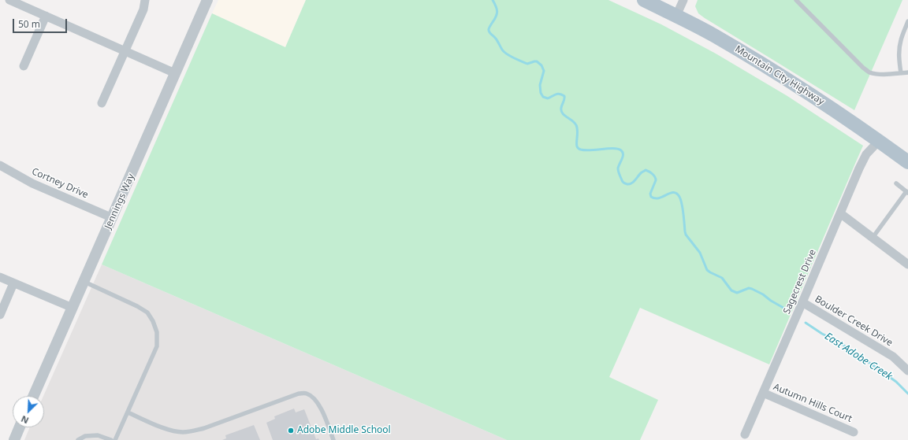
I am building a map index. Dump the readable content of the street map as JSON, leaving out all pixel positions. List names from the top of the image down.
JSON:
{
  "streets": {
    "main road": ["Mountain City Highway"],
    "street": [
      "Cortney Drive",
      "Jennings Way",
      "Sagecrest Drive",
      "Boulder Creek Drive",
      "Autumn Hills Court"
    ]
  },
  "crossings": [
    ["Mountain City Highway", "Sagecrest Drive"],
    ["Cortney Drive", "Jennings Way"],
    ["Sagecrest Drive", "Boulder Creek Drive"],
    ["Sagecrest Drive", "Autumn Hills Court"]
  ],
  "water": ["East Adobe Creek"],
  "places": ["Adobe Middle School"],
  "scale_bar": "50 m",
  "north": "bottom left"
}
